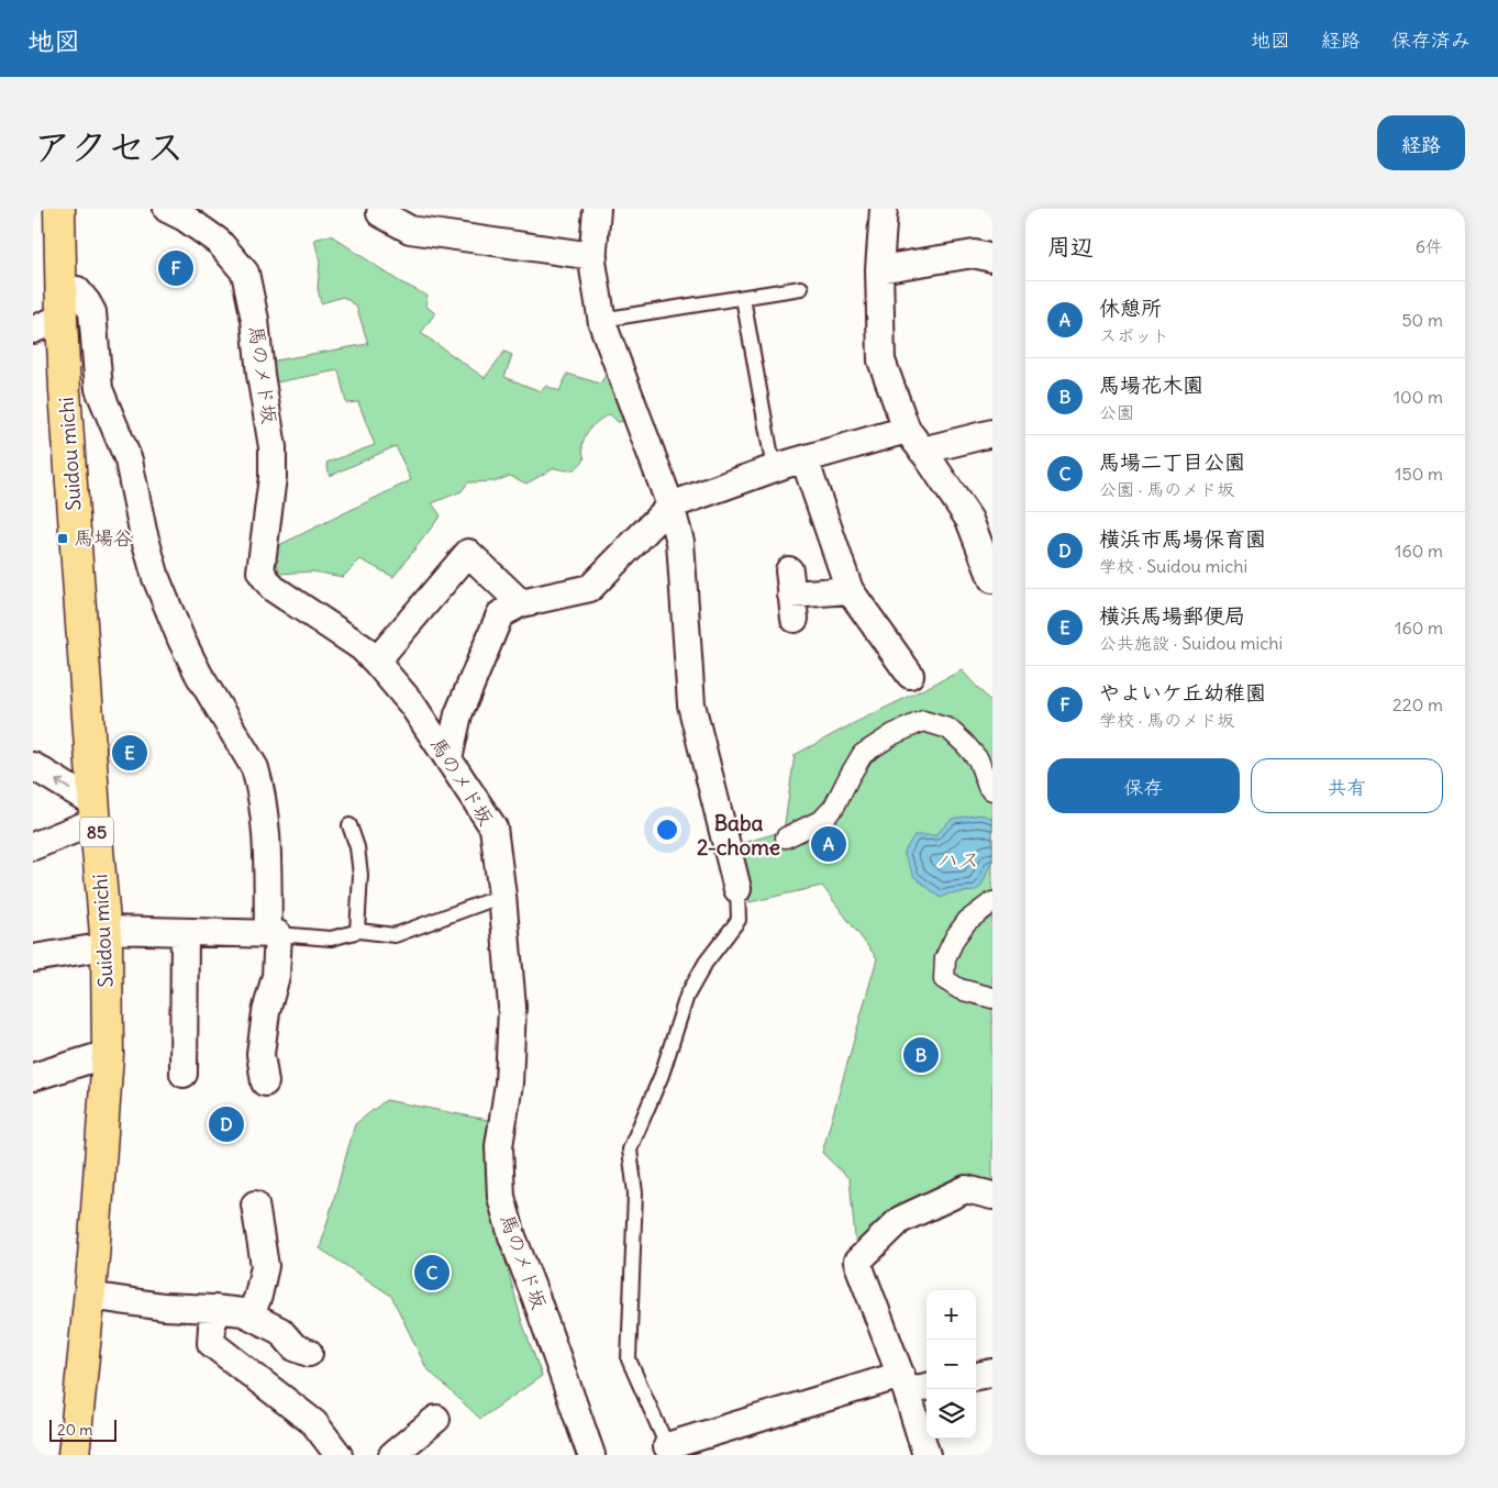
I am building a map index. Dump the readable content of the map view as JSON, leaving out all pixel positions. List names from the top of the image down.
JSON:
{
  "streets": {
    "main road": ["Suidou michi", "85"],
    "street": ["馬のメド坂"]
  },
  "districts": ["Baba 2-chome"],
  "water": ["ハス"],
  "places": {
    "transit": ["馬場谷"]
  },
  "scale_bar": "20 m",
  "page": {
    "header": "地図",
    "nav": ["地図", "経路", "保存済み"],
    "title": "アクセス",
    "buttons": [
      "経路",
      ["保存", "共有"]
    ],
    "heading": ["周辺", "6件"],
    "pins": [
      "F",
      "E",
      "A",
      "B",
      "D",
      "C"
    ],
    "list": [
      {
        "mark": "A",
        "name": "休憩所",
        "note": "スポット",
        "value": "50 m"
      },
      {
        "mark": "B",
        "name": "馬場花木園",
        "note": "公園",
        "value": "100 m"
      },
      {
        "mark": "C",
        "name": "馬場二丁目公園",
        "note": "公園 · 馬のメド坂",
        "value": "150 m"
      },
      {
        "mark": "D",
        "name": "横浜市馬場保育園",
        "note": "学校 · Suidou michi",
        "value": "160 m"
      },
      {
        "mark": "E",
        "name": "横浜馬場郵便局",
        "note": "公共施設 · Suidou michi",
        "value": "160 m"
      },
      {
        "mark": "F",
        "name": "やよいケ丘幼稚園",
        "note": "学校 · 馬のメド坂",
        "value": "220 m"
      }
    ],
    "map_buttons": ["+", "−"],
    "scale": "20 m"
  }
}
